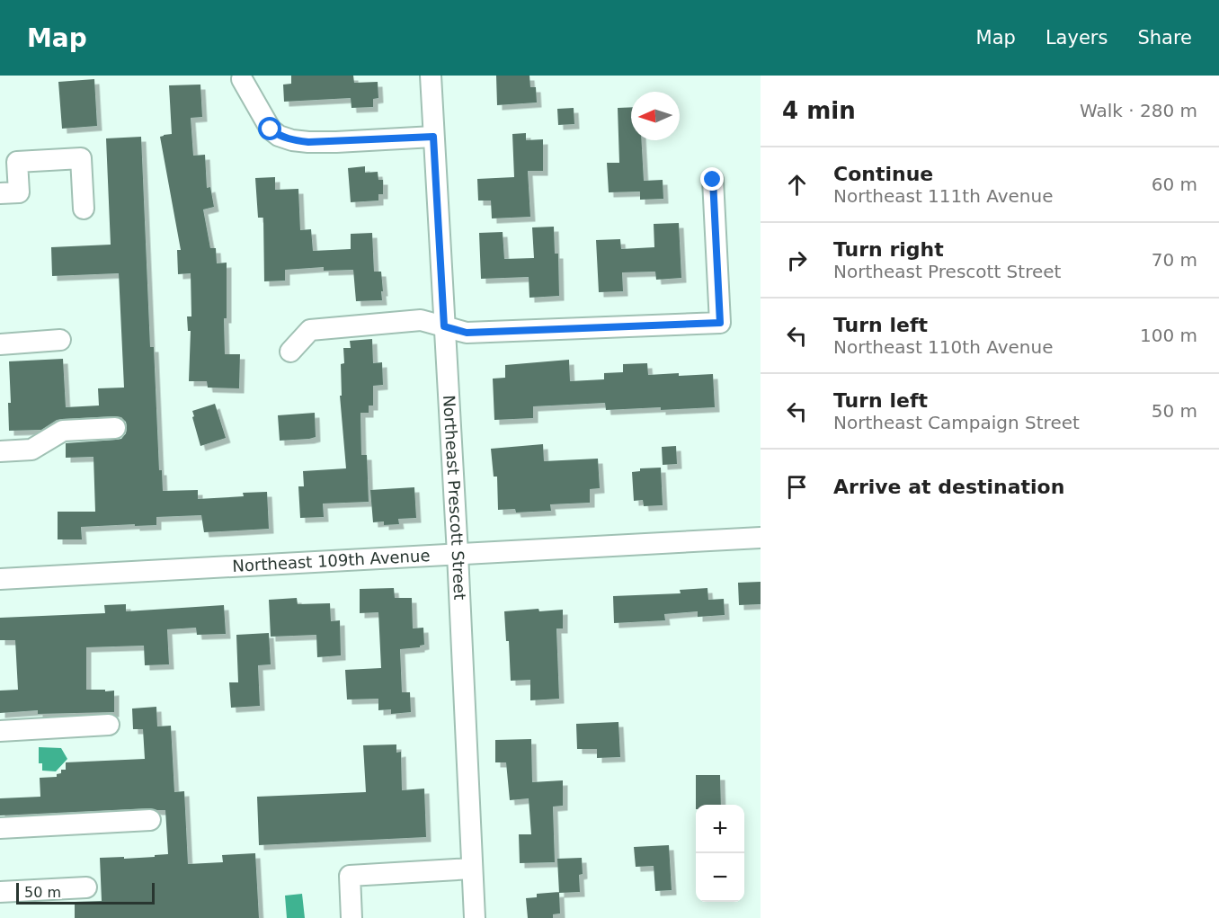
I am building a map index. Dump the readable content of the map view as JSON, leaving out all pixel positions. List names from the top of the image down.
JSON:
{
  "streets": {
    "street": ["Northeast Prescott Street", "Northeast 109th Avenue"]
  },
  "crossings": [
    ["Northeast Prescott Street", "Northeast 109th Avenue"]
  ],
  "scale_bar": "50 m",
  "north": "left",
  "page": {
    "header": "Map",
    "nav": ["Map", "Layers", "Share"],
    "heading": ["4 min", "Walk · 280 m"],
    "list": [
      ["Continue", "Northeast 111th Avenue", "60 m"],
      ["Turn right", "Northeast Prescott Street", "70 m"],
      ["Turn left", "Northeast 110th Avenue", "100 m"],
      ["Turn left", "Northeast Campaign Street", "50 m"],
      "Arrive at destination"
    ],
    "map_buttons": ["+", "−"],
    "scale": "50 m"
  }
}
